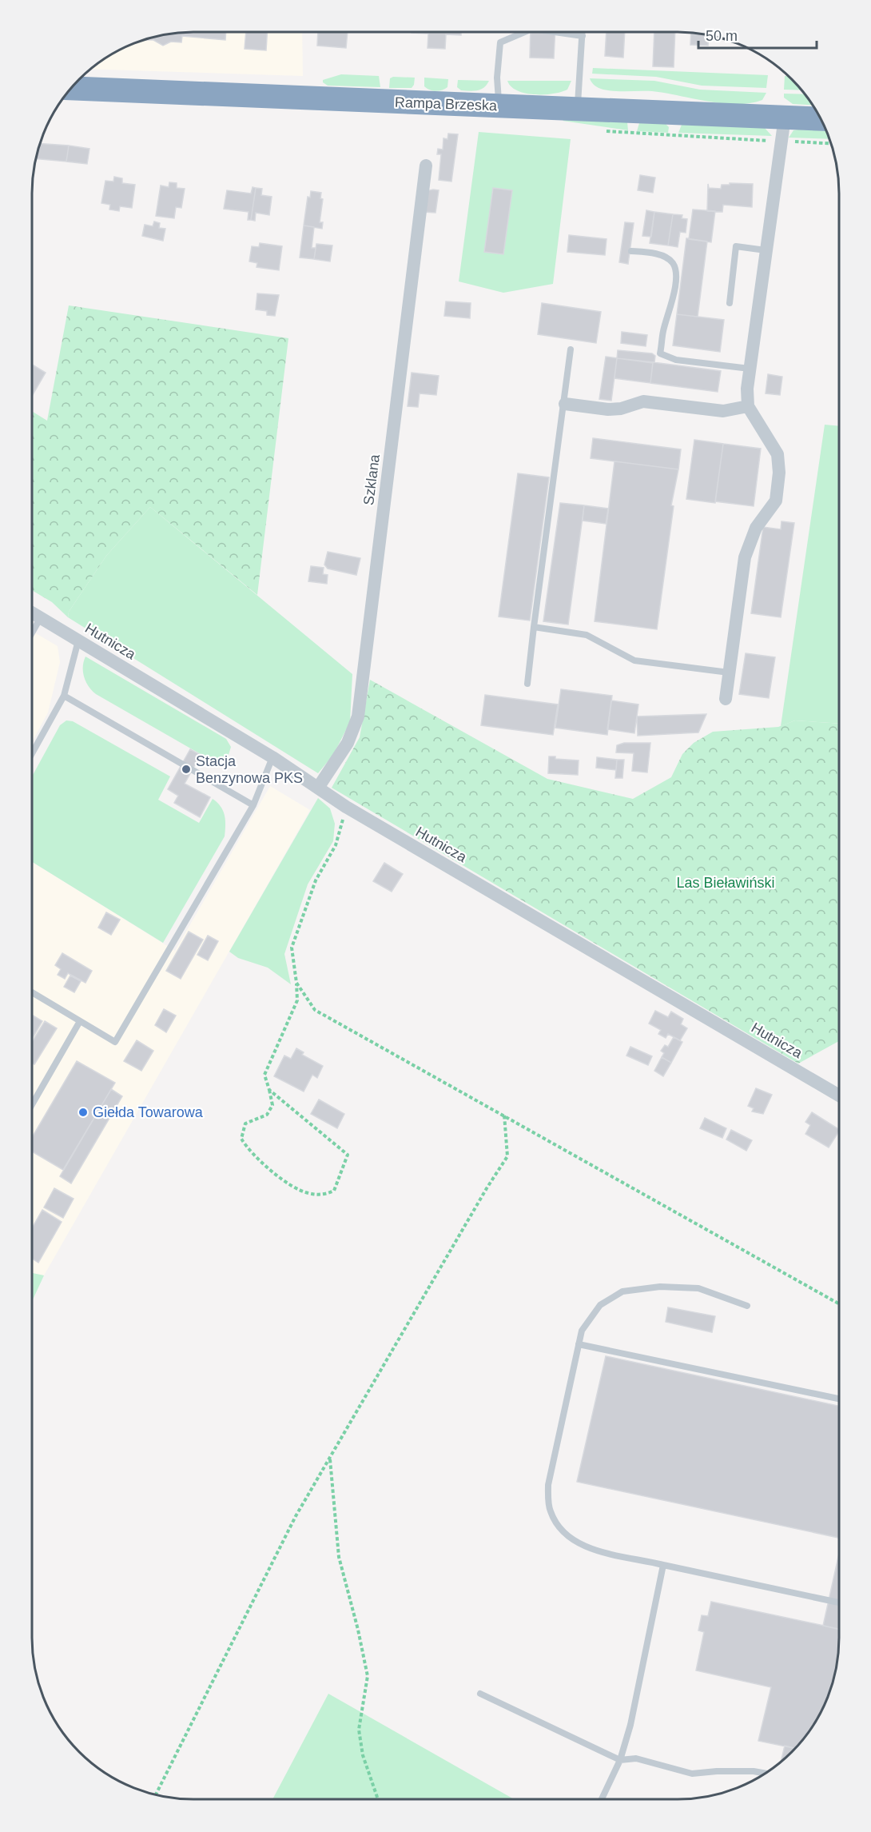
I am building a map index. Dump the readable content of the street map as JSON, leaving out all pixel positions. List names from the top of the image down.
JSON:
{
  "streets": {
    "highway": ["Rampa Brzeska"],
    "street": ["Szklana", "Hutnicza"]
  },
  "crossings": [
    ["Szklana", "Hutnicza"]
  ],
  "parks": ["Las Bieławiński"],
  "places": ["Stacja Benzynowa PKS", "Giełda Towarowa"],
  "scale_bar": "50 m"
}
